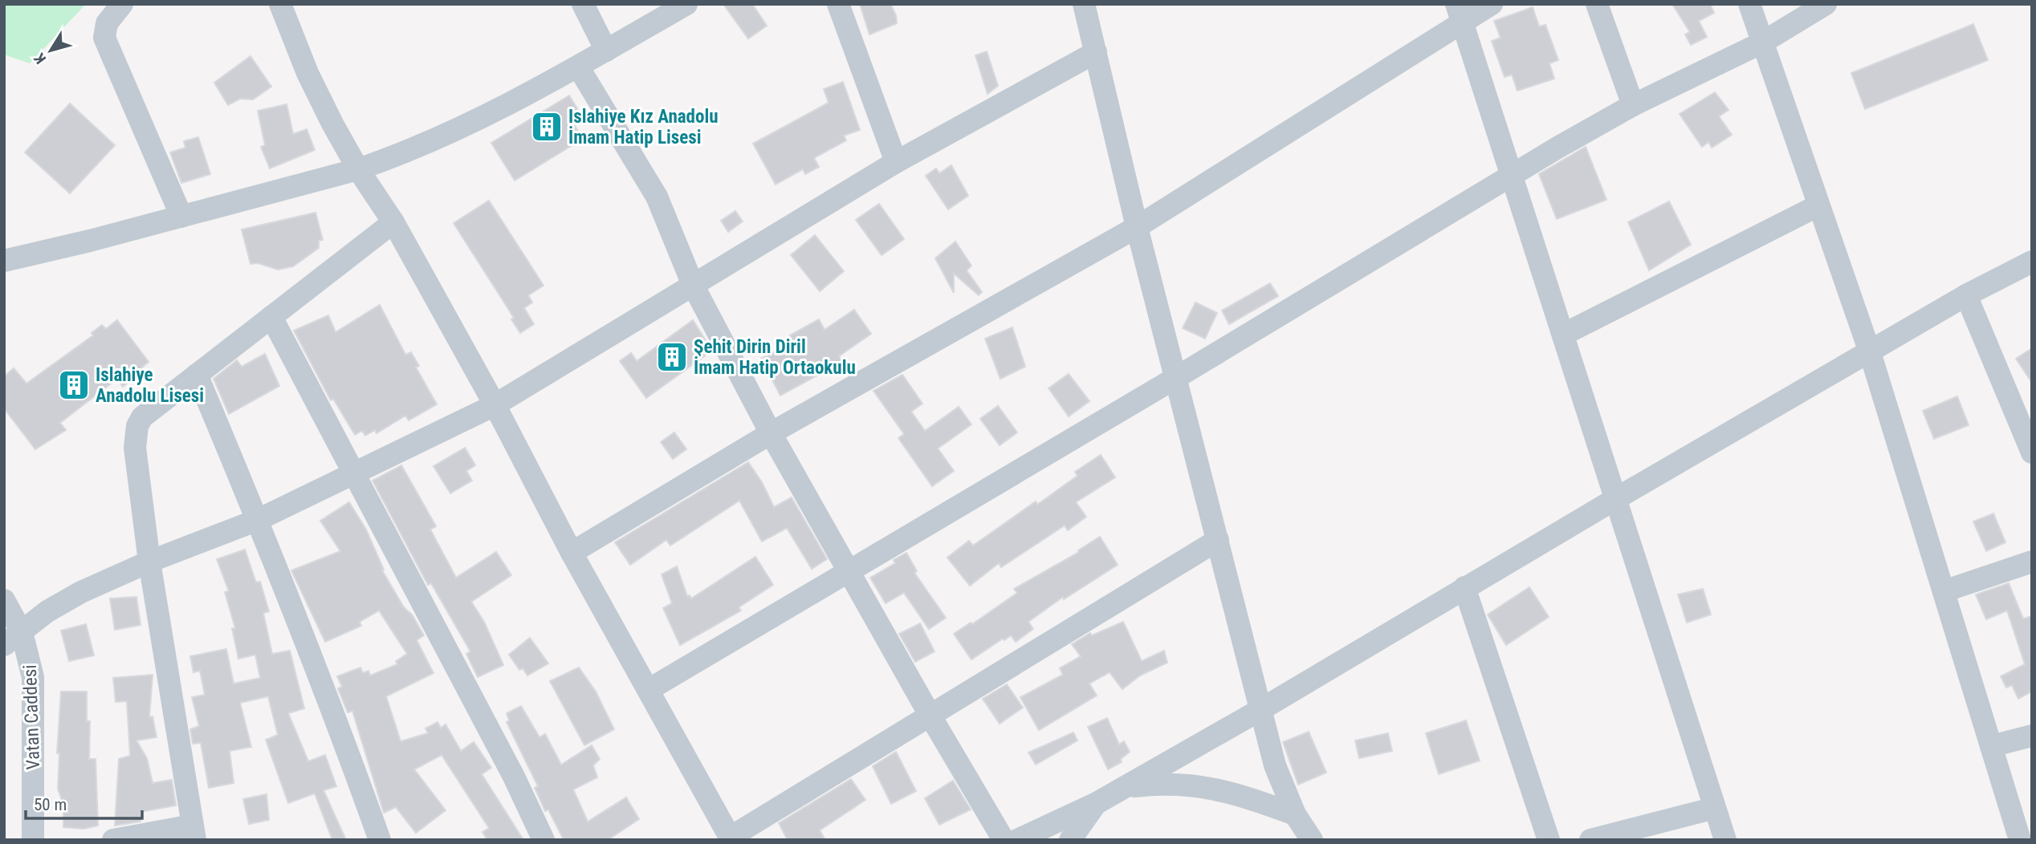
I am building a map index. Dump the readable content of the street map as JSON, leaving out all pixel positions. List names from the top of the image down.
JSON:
{
  "streets": {
    "street": ["Vatan Caddesi"]
  },
  "places": {
    "building": ["Islahiye Kız Anadolu İmam Hatip Lisesi", "Şehit Dirin Diril İmam Hatip Ortaokulu", "Islahiye Anadolu Lisesi"]
  },
  "scale_bar": "50 m",
  "north": "bottom left"
}
